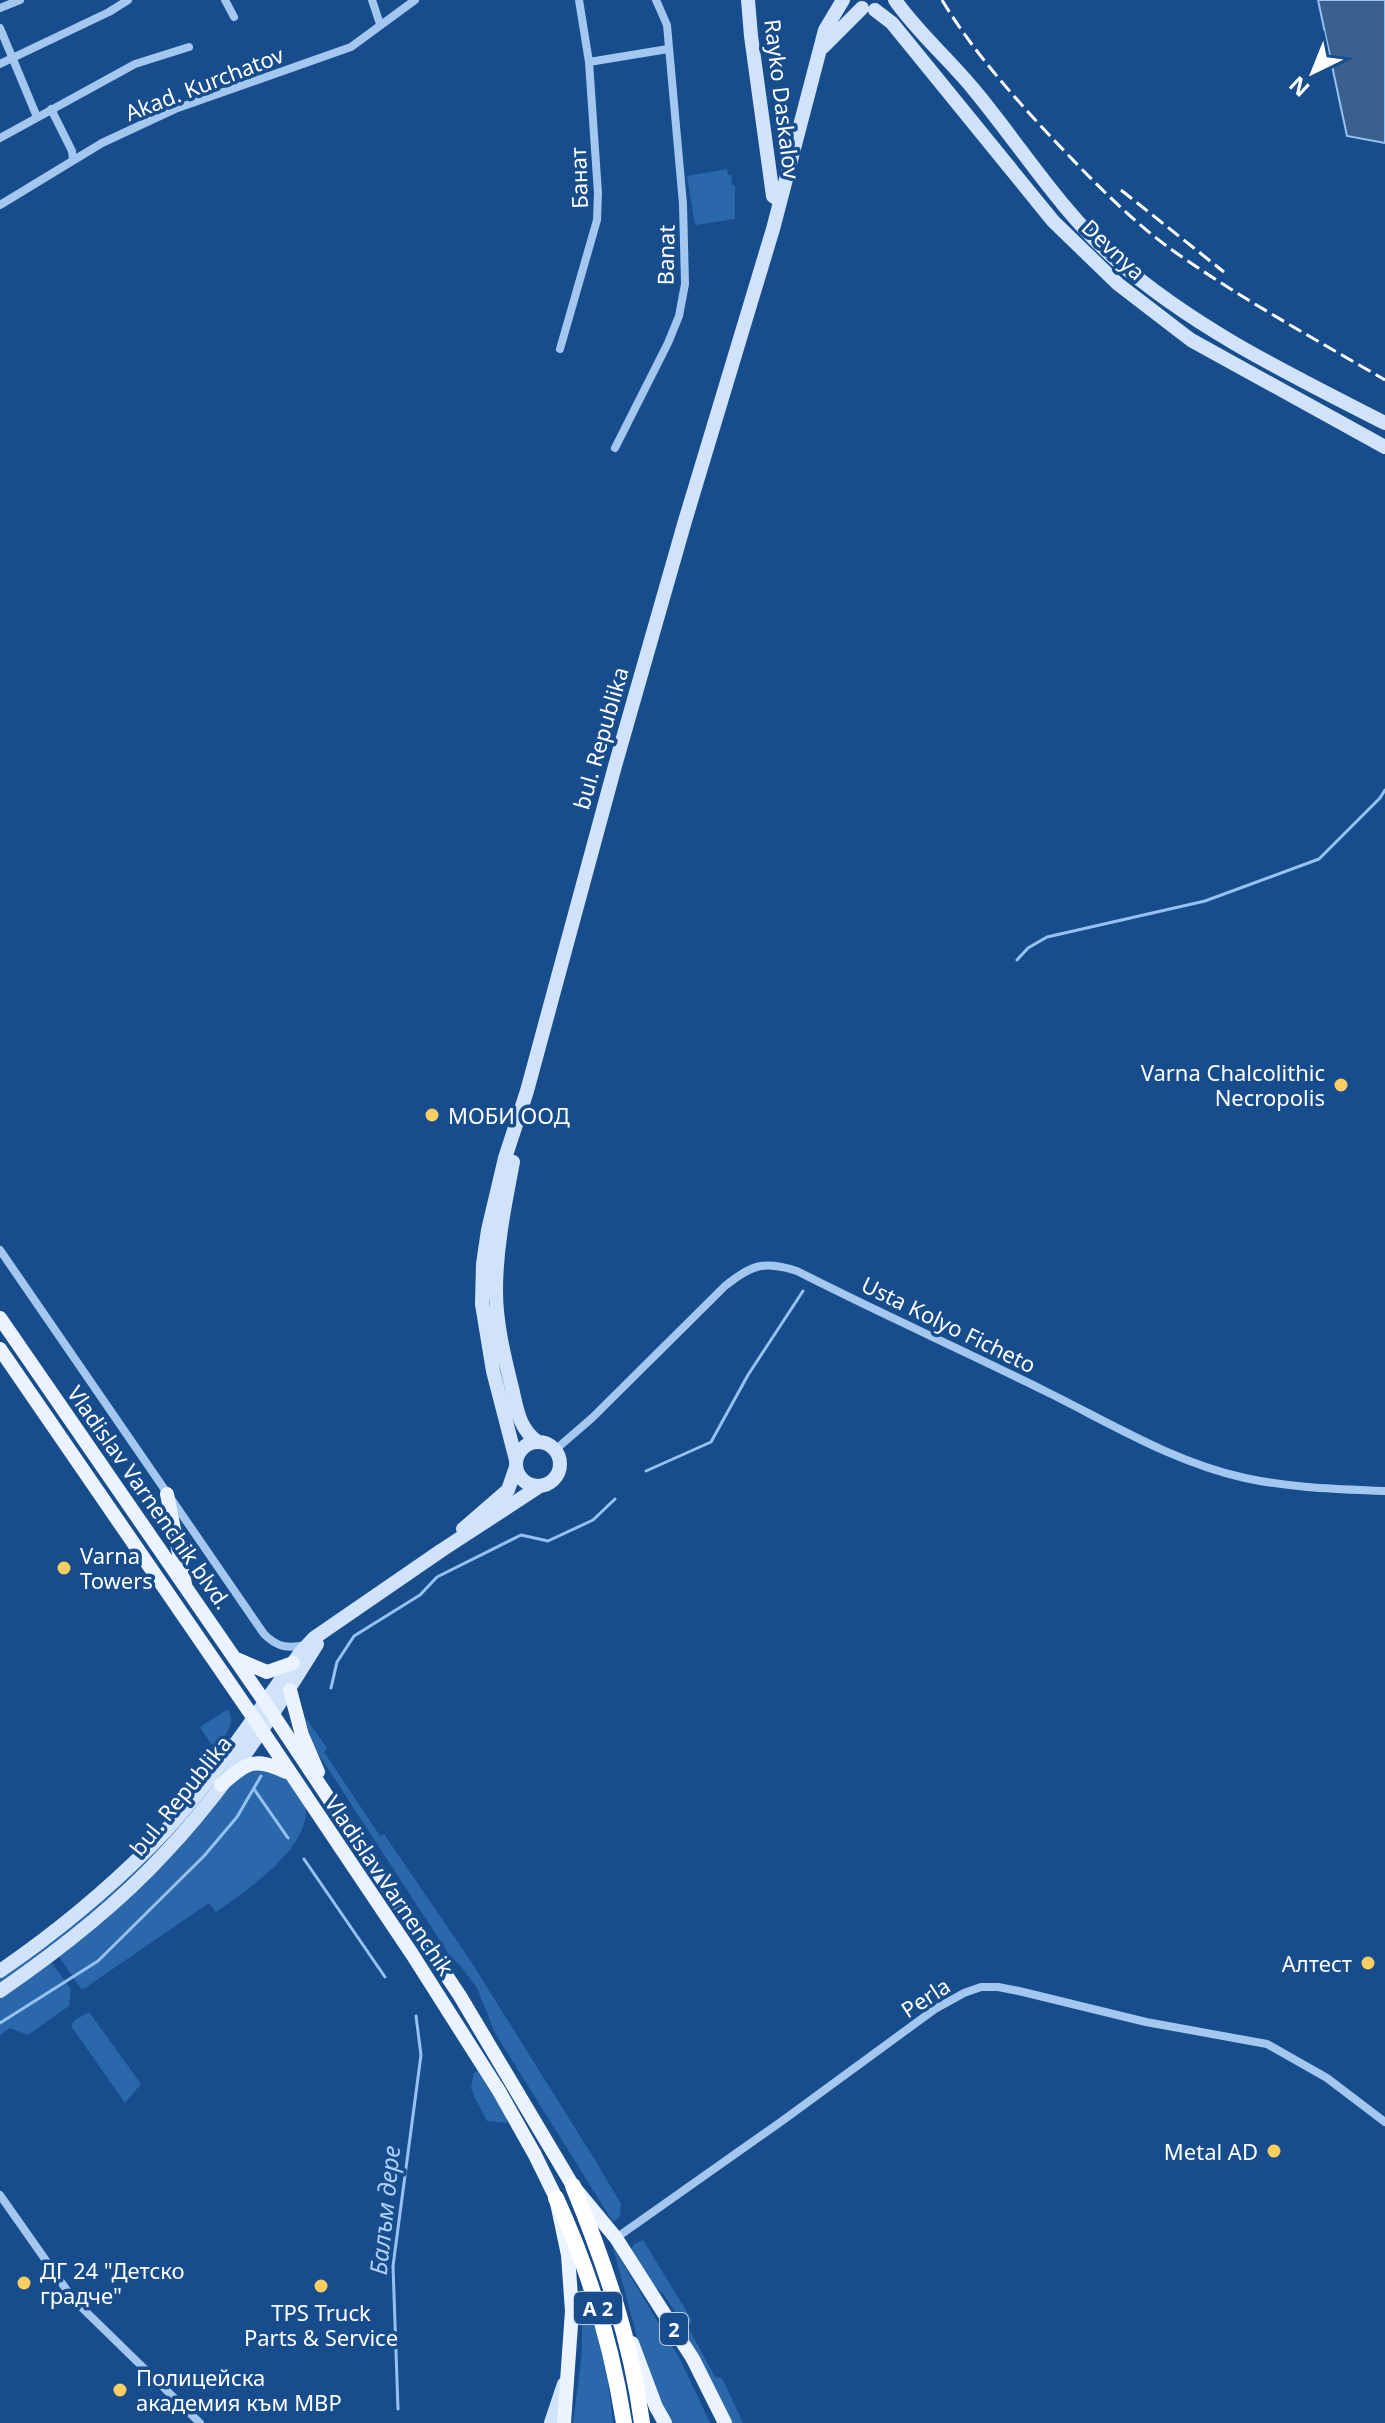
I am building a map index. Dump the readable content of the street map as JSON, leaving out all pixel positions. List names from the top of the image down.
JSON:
{
  "streets": {
    "highway": ["A 2"],
    "main road": ["Vladislav Varnenchik blvd.", "Vladislav Varnenchik", "2"],
    "street": [
      "Akad. Kurchatov",
      "Rayko Daskalov",
      "Банат",
      "Devnya",
      "Banat",
      "bul. Republika",
      "Usta Kolyo Ficheto",
      "Perla"
    ]
  },
  "crossings": [
    ["Rayko Daskalov", "bul. Republika"],
    ["Devnya", "bul. Republika"],
    ["bul. Republika", "Usta Kolyo Ficheto"],
    ["bul. Republika", "Vladislav Varnenchik blvd."],
    ["bul. Republika", "Vladislav Varnenchik"],
    ["Vladislav Varnenchik blvd.", "Vladislav Varnenchik"],
    ["Vladislav Varnenchik", "Perla"],
    ["Vladislav Varnenchik", "A 2"],
    ["Vladislav Varnenchik", "2"],
    ["Perla", "2"]
  ],
  "water": ["Балъм дере"],
  "places": [
    "Varna Chalcolithic Necropolis",
    "МОБИ ООД",
    "Varna Towers",
    "Алтест",
    "Metal AD",
    "ДГ 24 \"Детско градче\"",
    "TPS Truck Parts & Service",
    "Полицейска академия към МВР"
  ],
  "north": "bottom left"
}
